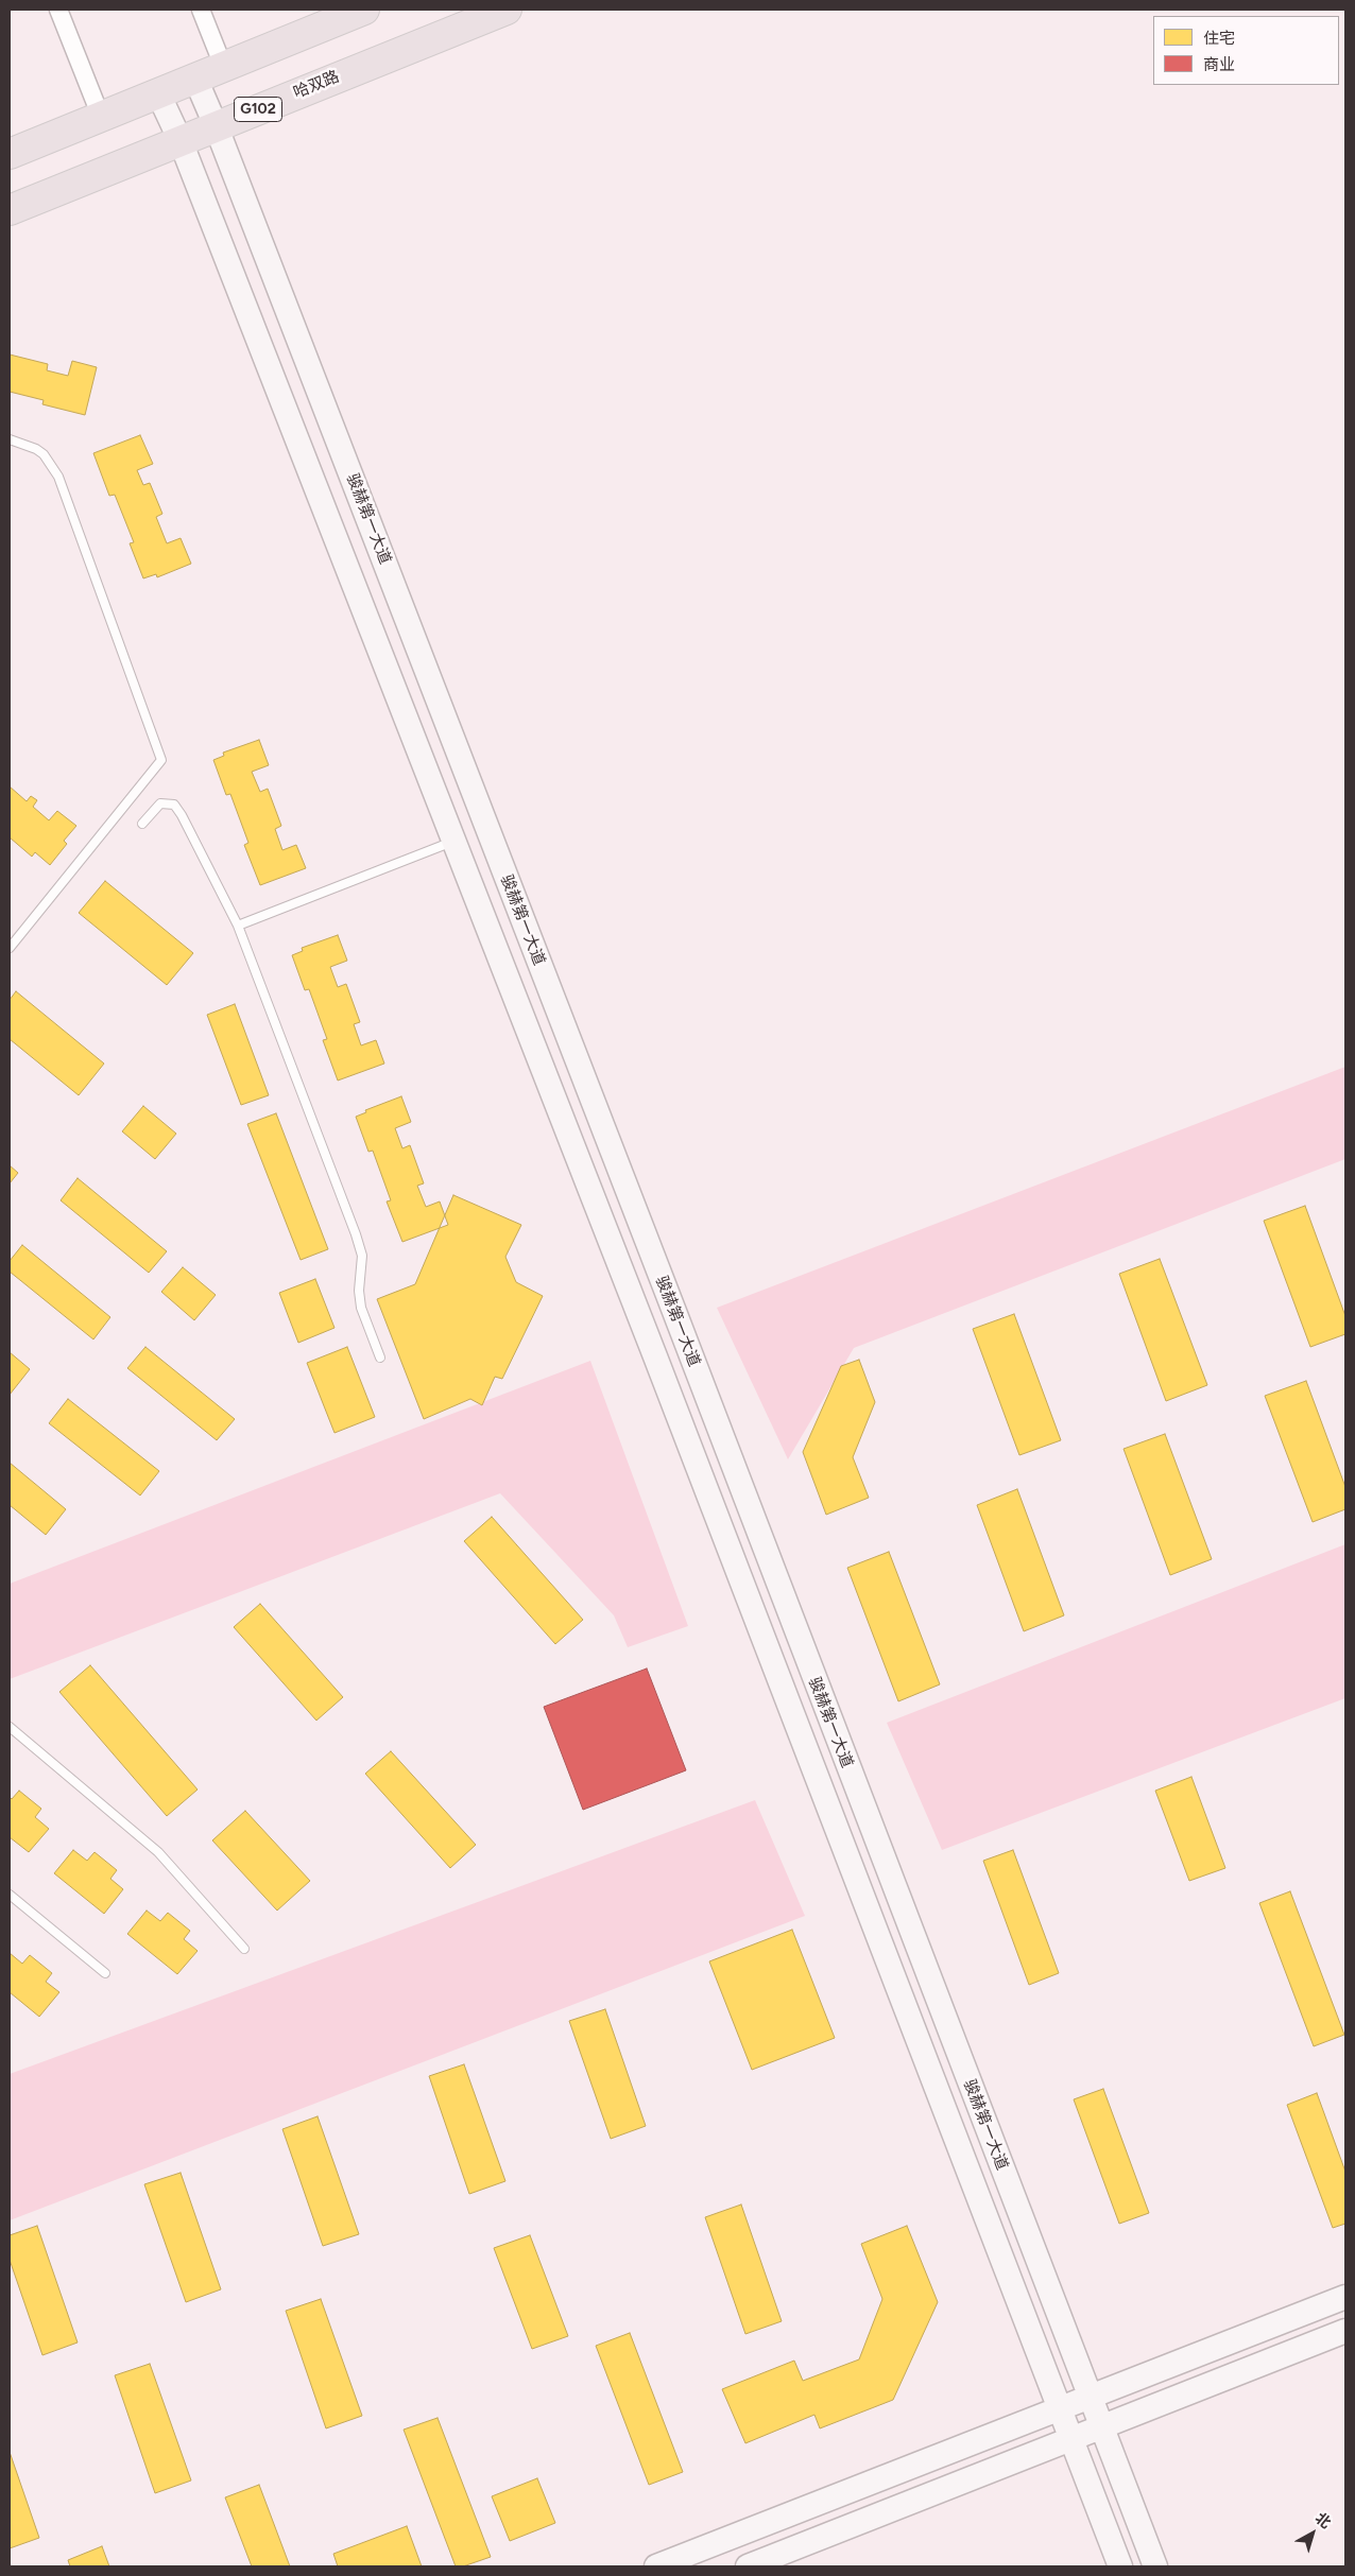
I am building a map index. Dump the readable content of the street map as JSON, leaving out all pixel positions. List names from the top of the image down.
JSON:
{
  "streets": {
    "highway": ["哈双路", "G102"],
    "main road": ["骏赫第一大道"]
  },
  "crossings": [
    ["哈双路", "骏赫第一大道"]
  ],
  "legend": ["住宅", "商业"],
  "north": "top right"
}
